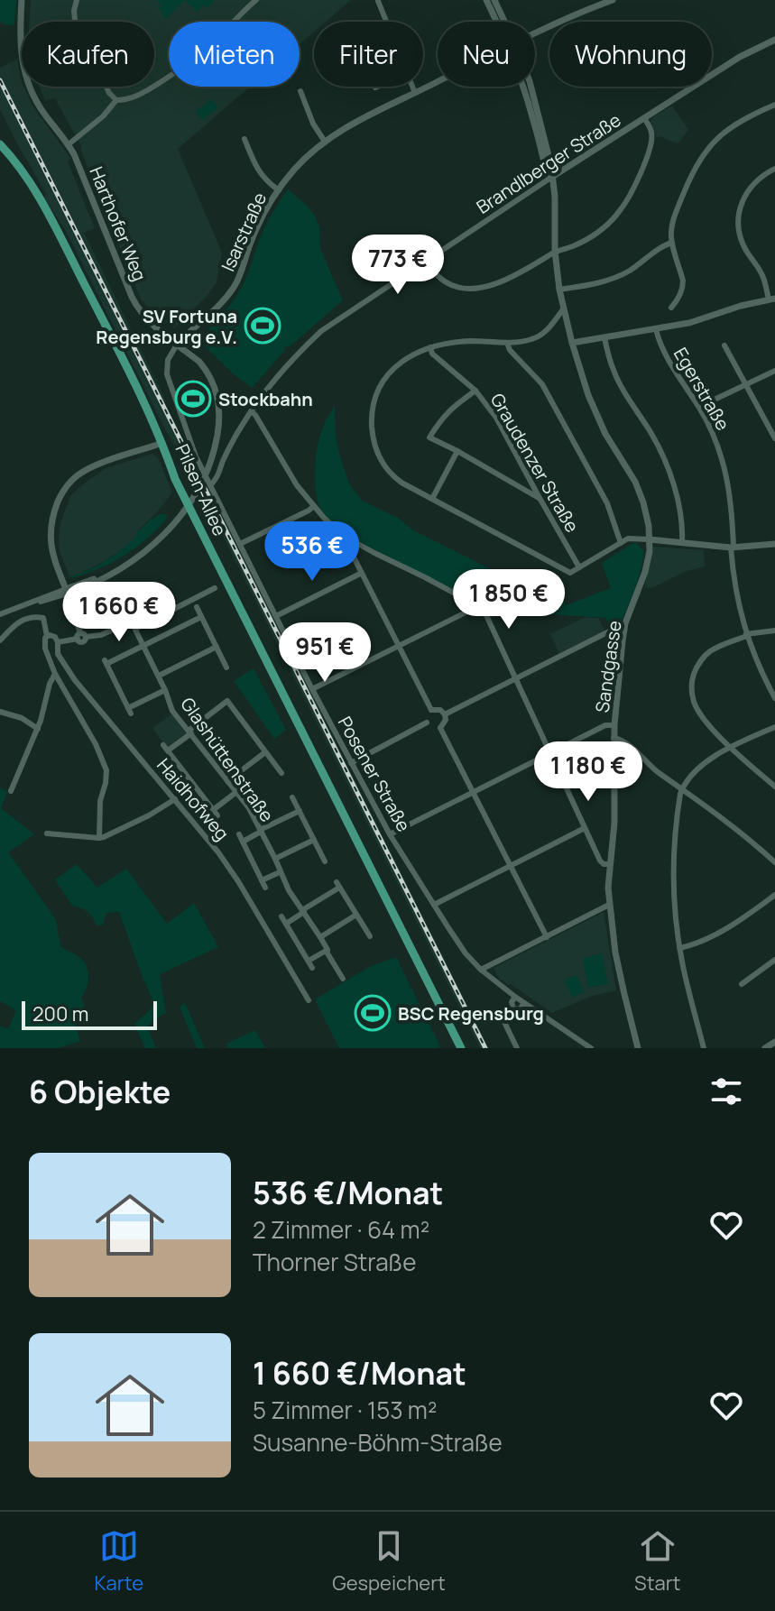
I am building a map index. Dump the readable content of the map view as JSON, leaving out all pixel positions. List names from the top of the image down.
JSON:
{
  "streets": {
    "main road": ["Pilsen-Allee"],
    "street": [
      "Brandlberger Straße",
      "Harthofer Weg",
      "Isarstraße",
      "Egerstraße",
      "Graudenzer Straße",
      "Sandgasse",
      "Glashüttenstraße",
      "Posener Straße",
      "Haidhofweg"
    ]
  },
  "crossings": [
    ["Brandlberger Straße", "Sandgasse"],
    ["Brandlberger Straße", "Posener Straße"],
    ["Harthofer Weg", "Isarstraße"],
    ["Harthofer Weg", "Posener Straße"],
    ["Isarstraße", "Posener Straße"]
  ],
  "places": {
    "sports": ["SV Fortuna Regensburg e.V.", "Stockbahn", "BSC Regensburg"]
  },
  "scale_bar": "200 m",
  "page": {
    "chip": [
      "Kaufen",
      "Mieten",
      "Filter",
      "Neu",
      "Wohnung"
    ],
    "price": [
      "773 €",
      "536 €",
      "1 850 €",
      "1 660 €",
      "951 €",
      "1 180 €"
    ],
    "scale": "200 m",
    "heading": "6 Objekte",
    "list": [
      {
        "name": "536 €/Monat",
        "note": "2 Zimmer · 64 m² · Thorner Straße"
      },
      {
        "name": "1 660 €/Monat",
        "note": "5 Zimmer · 153 m² · Susanne-Böhm-Straße"
      }
    ],
    "tabs": ["Karte", "Gespeichert", "Start"]
  }
}
